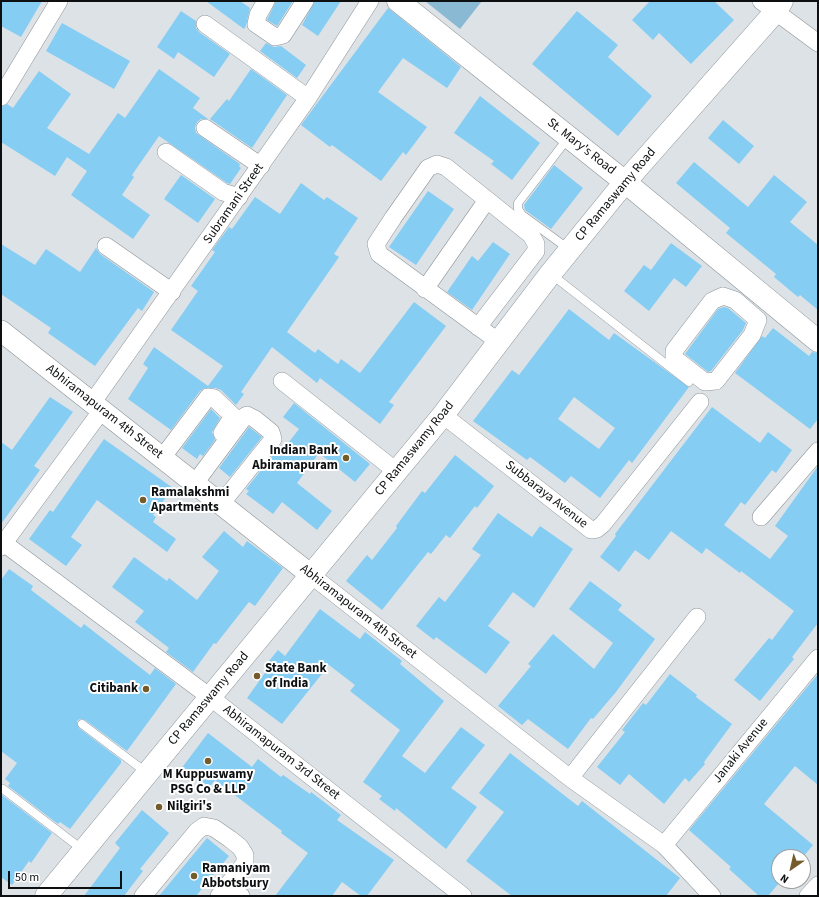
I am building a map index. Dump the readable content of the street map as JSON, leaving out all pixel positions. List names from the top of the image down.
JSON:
{
  "streets": {
    "main road": ["St. Mary's Road", "CP Ramaswamy Road"],
    "street": [
      "Subramani Street",
      "Abhiramapuram 4th Street",
      "Subbaraya Avenue",
      "Janaki Avenue",
      "Abhiramapuram 3rd Street"
    ]
  },
  "crossings": [
    ["St. Mary's Road", "CP Ramaswamy Road"],
    ["CP Ramaswamy Road", "Abhiramapuram 4th Street"],
    ["CP Ramaswamy Road", "Subbaraya Avenue"],
    ["CP Ramaswamy Road", "Abhiramapuram 3rd Street"],
    ["Subramani Street", "Abhiramapuram 4th Street"],
    ["Subramani Street", "Abhiramapuram 3rd Street"],
    ["Abhiramapuram 4th Street", "Janaki Avenue"]
  ],
  "places": [
    "Indian Bank Abiramapuram",
    "Ramalakshmi Apartments",
    "State Bank of India",
    "Citibank",
    "M Kuppuswamy PSG Co & LLP",
    "Nilgiri's",
    "Ramaniyam Abbotsbury"
  ],
  "scale_bar": "50 m",
  "north": "bottom left"
}
